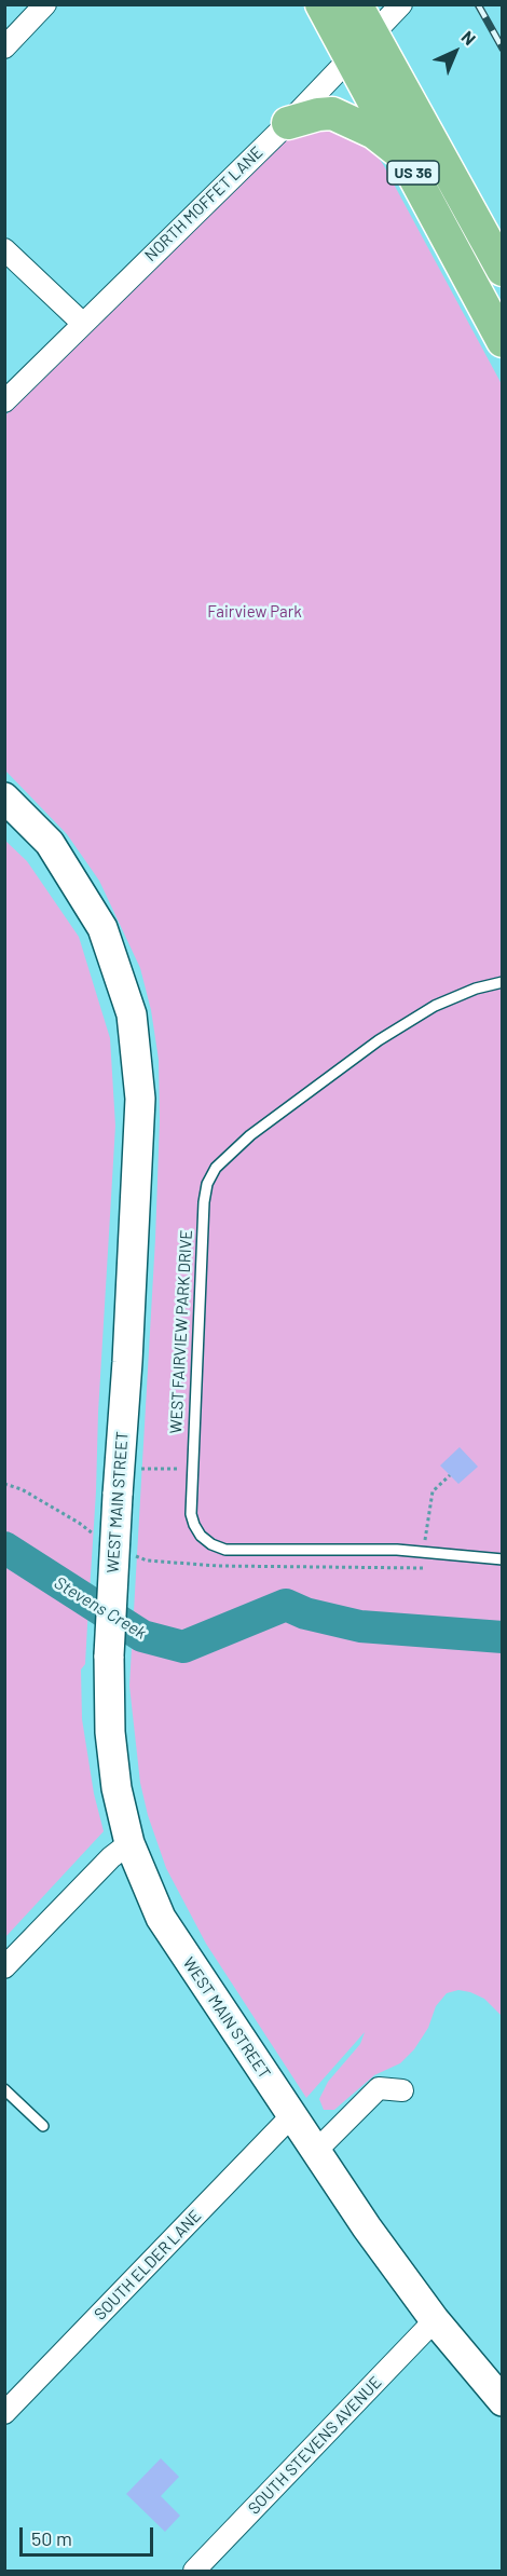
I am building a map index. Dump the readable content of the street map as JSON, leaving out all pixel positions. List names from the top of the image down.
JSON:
{
  "streets": {
    "main road": ["US 36"],
    "street": [
      "NORTH MOFFET LANE",
      "WEST MAIN STREET",
      "SOUTH ELDER LANE",
      "SOUTH STEVENS AVENUE"
    ],
    "lane": ["WEST FAIRVIEW PARK DRIVE"]
  },
  "crossings": [
    ["US 36", "NORTH MOFFET LANE"],
    ["WEST MAIN STREET", "SOUTH ELDER LANE"],
    ["WEST MAIN STREET", "SOUTH STEVENS AVENUE"]
  ],
  "water": ["Stevens Creek"],
  "parks": ["Fairview Park"],
  "scale_bar": "50 m",
  "north": "top right"
}
